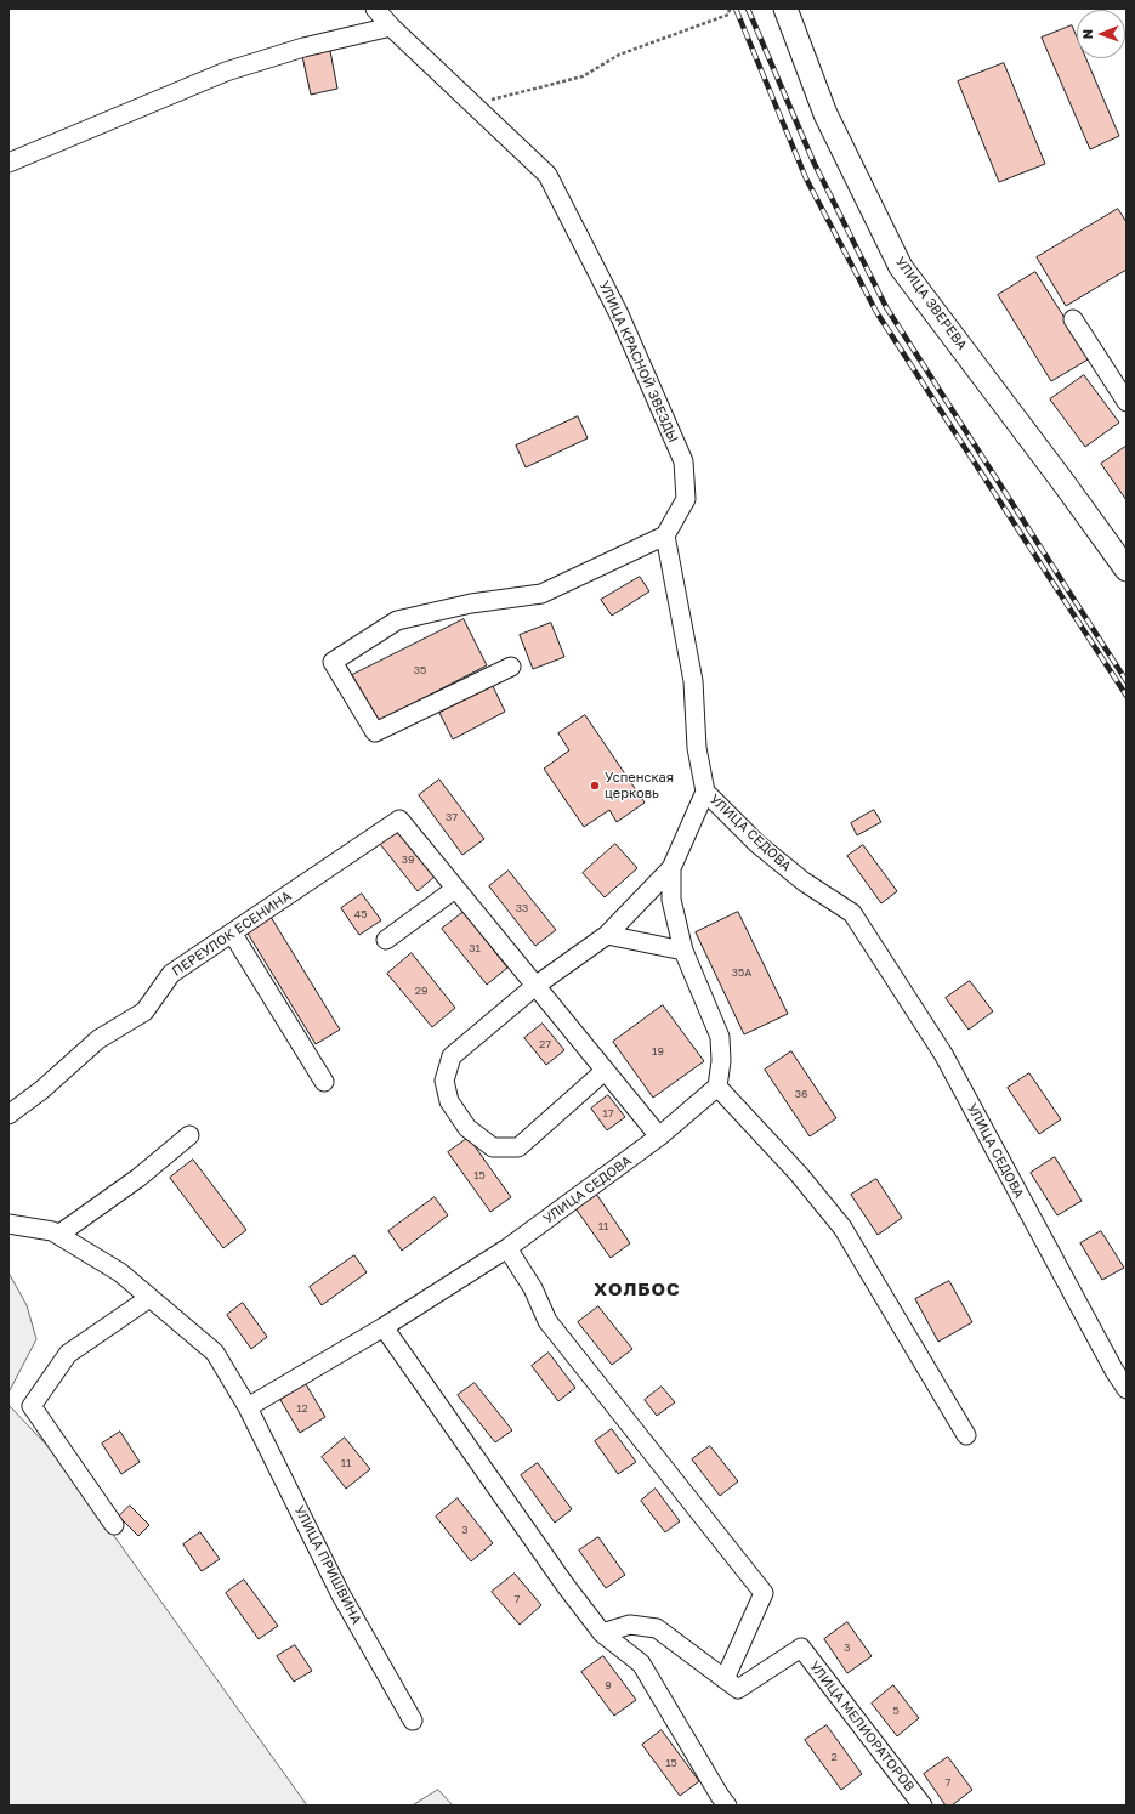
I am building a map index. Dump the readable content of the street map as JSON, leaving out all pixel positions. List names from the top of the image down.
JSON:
{
  "streets": {
    "main road": ["УЛИЦА ЗВЕРЕВА"],
    "street": [
      "УЛИЦА КРАСНОЙ ЗВЕЗДЫ",
      "УЛИЦА СЕДОВА",
      "ПЕРЕУЛОК ЕСЕНИНА",
      "УЛИЦА ПРИШВИНА",
      "УЛИЦА МЕЛИОРАТОРОВ"
    ]
  },
  "crossings": [
    ["УЛИЦА СЕДОВА", "УЛИЦА ПРИШВИНА"]
  ],
  "districts": ["ХОЛБОС"],
  "places": ["Успенская церковь"],
  "house_numbers": [
    "35",
    "37",
    "39",
    "33",
    "45",
    "31",
    "35А",
    "29",
    "27",
    "19",
    "36",
    "17",
    "15",
    "11",
    "12",
    "11",
    "3",
    "7",
    "3",
    "9",
    "5",
    "2",
    "15",
    "7"
  ],
  "north": "left"
}
